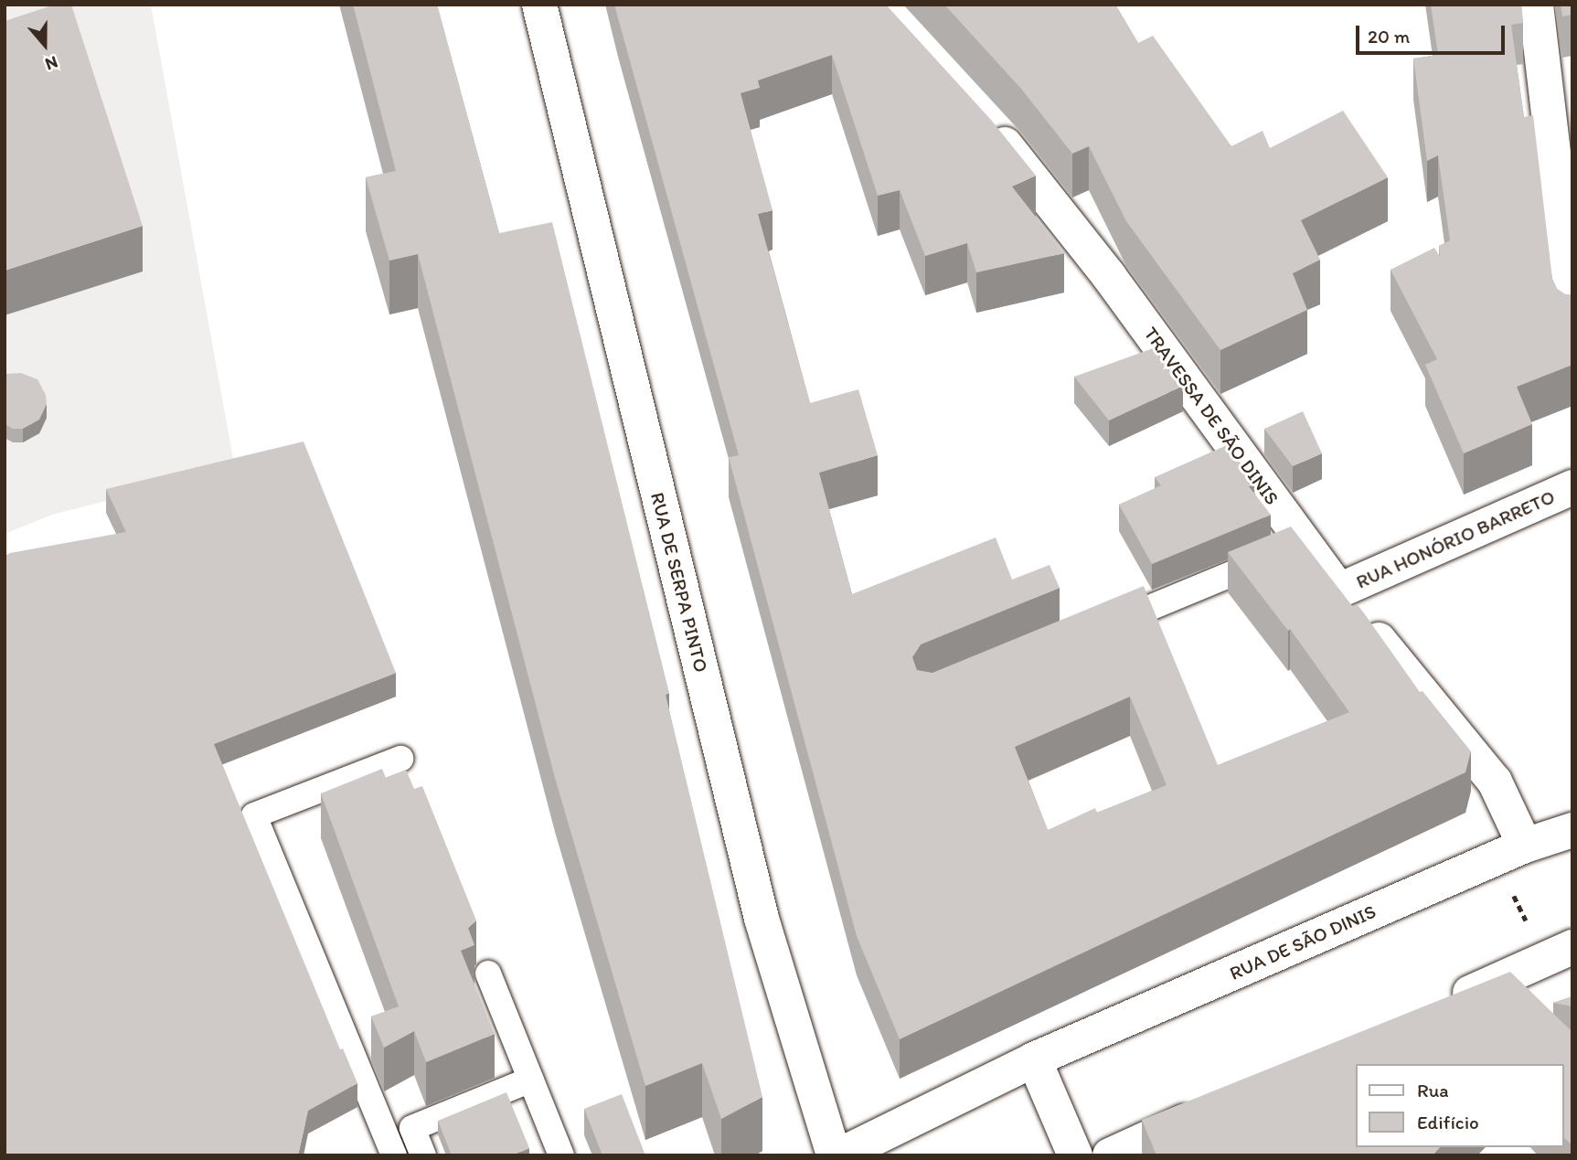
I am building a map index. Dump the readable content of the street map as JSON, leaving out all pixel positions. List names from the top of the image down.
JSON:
{
  "streets": {
    "street": [
      "TRAVESSA DE SÃO DINIS",
      "RUA HONÓRIO BARRETO",
      "RUA DE SERPA PINTO",
      "RUA DE SÃO DINIS"
    ]
  },
  "crossings": [
    ["TRAVESSA DE SÃO DINIS", "RUA HONÓRIO BARRETO"],
    ["TRAVESSA DE SÃO DINIS", "RUA DE SÃO DINIS"]
  ],
  "legend": ["Rua", "Edifício"],
  "scale_bar": "20 m",
  "north": "bottom"
}
